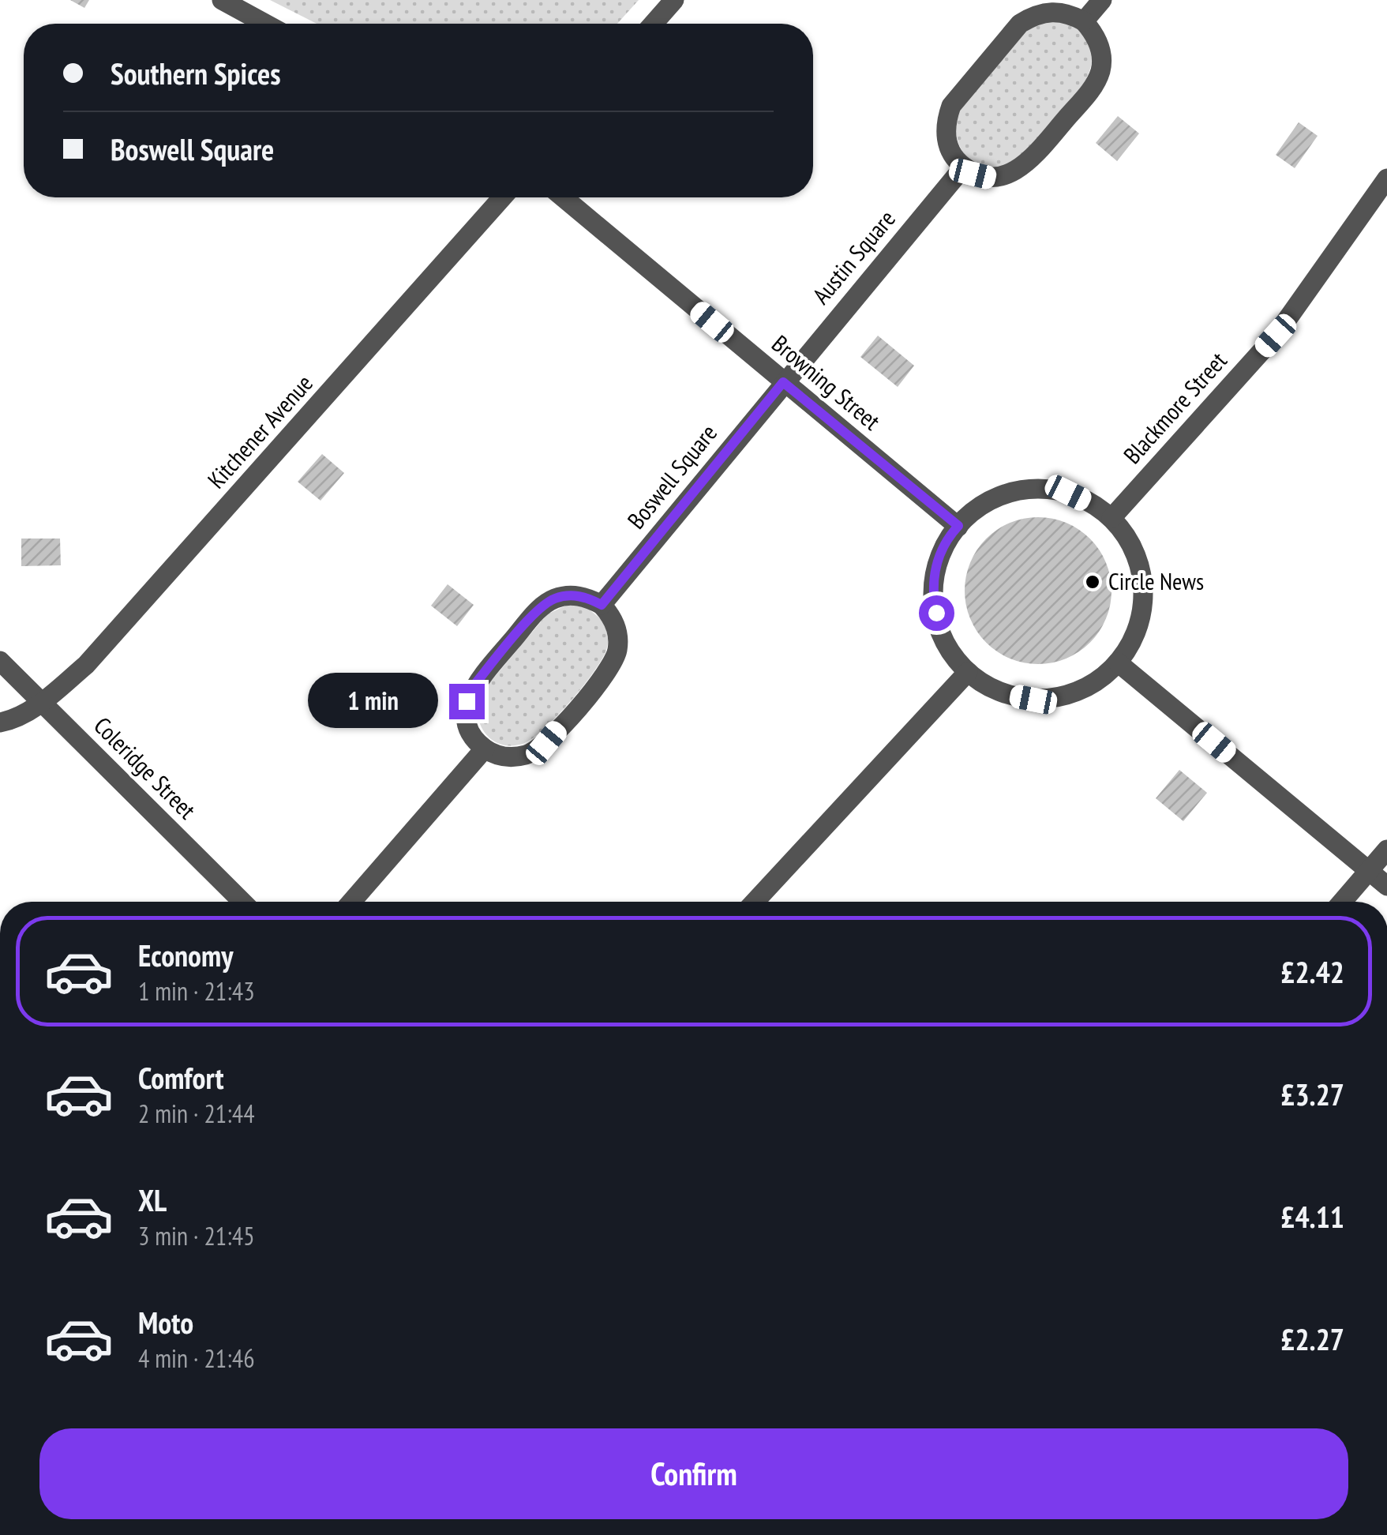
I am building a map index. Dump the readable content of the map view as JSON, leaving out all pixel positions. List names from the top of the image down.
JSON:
{
  "streets": {
    "street": [
      "Austin Square",
      "Browning Street",
      "Blackmore Street",
      "Kitchener Avenue",
      "Boswell Square",
      "Coleridge Street"
    ]
  },
  "crossings": [
    ["Austin Square", "Browning Street"],
    ["Austin Square", "Boswell Square"],
    ["Browning Street", "Blackmore Street"],
    ["Browning Street", "Boswell Square"],
    ["Kitchener Avenue", "Coleridge Street"]
  ],
  "places": ["Circle News"],
  "page": {
    "banner": ["Southern Spices", "Boswell Square"],
    "bubble": "1 min",
    "list": [
      {
        "name": "Economy",
        "note": "1 min · 21:43",
        "value": "£2.42"
      },
      {
        "name": "Comfort",
        "note": "2 min · 21:44",
        "value": "£3.27"
      },
      {
        "name": "XL",
        "note": "3 min · 21:45",
        "value": "£4.11"
      },
      {
        "name": "Moto",
        "note": "4 min · 21:46",
        "value": "£2.27"
      }
    ],
    "buttons": "Confirm"
  }
}
